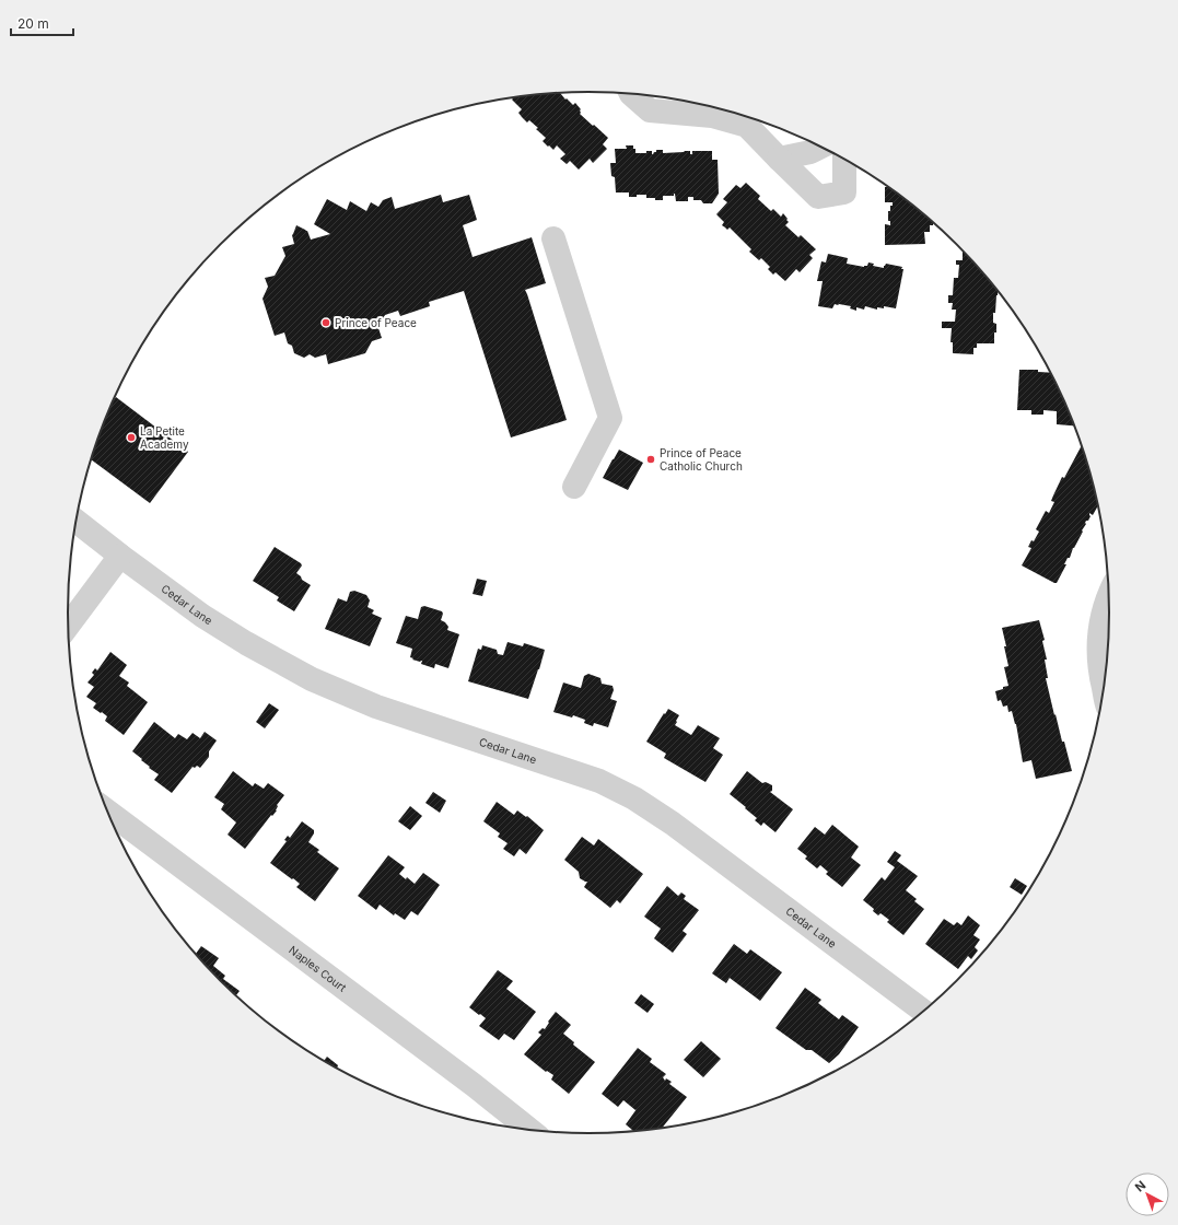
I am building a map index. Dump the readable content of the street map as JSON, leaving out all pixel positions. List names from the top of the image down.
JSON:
{
  "streets": {
    "street": ["Cedar Lane", "Naples Court"]
  },
  "places": ["Prince of Peace", "La Petite Academy", "Prince of Peace Catholic Church"],
  "scale_bar": "20 m",
  "north": "top left"
}
